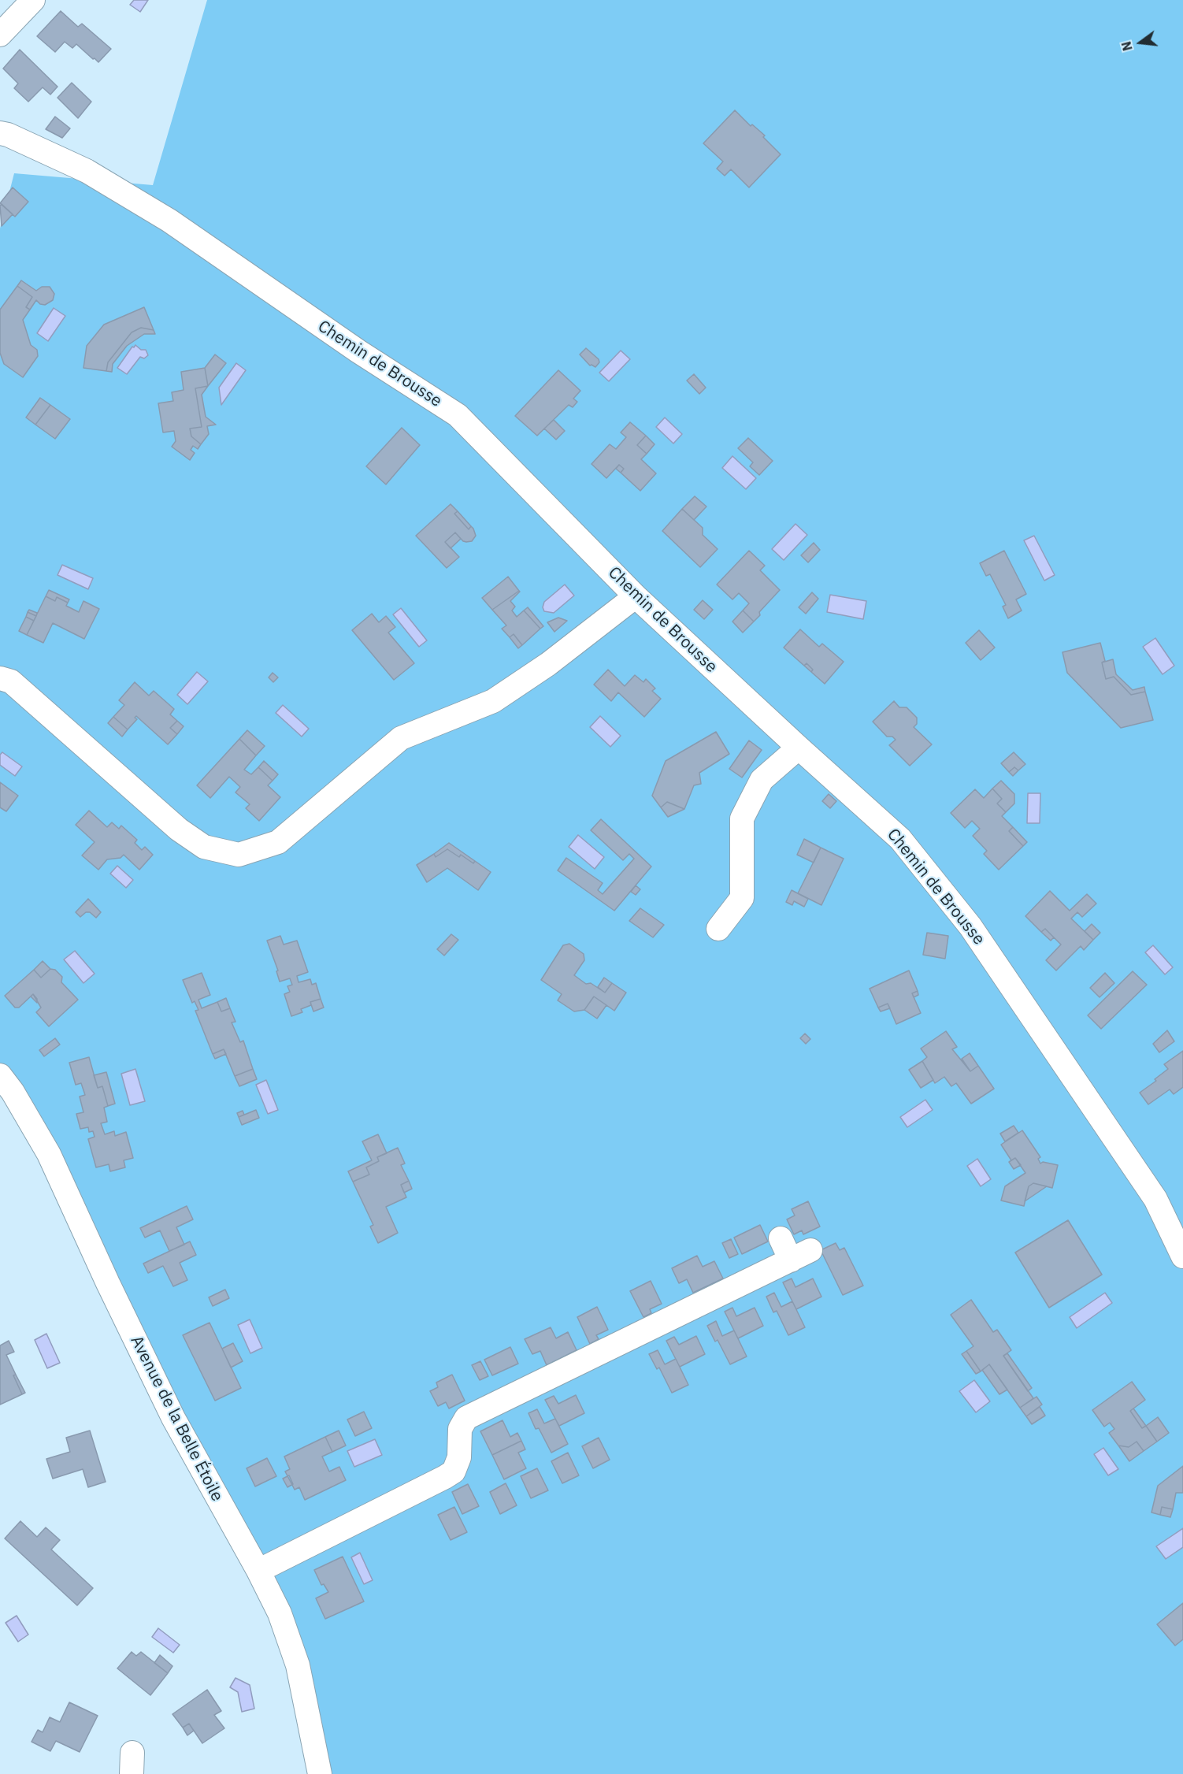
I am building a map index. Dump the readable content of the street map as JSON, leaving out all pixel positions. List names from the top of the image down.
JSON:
{
  "streets": {
    "street": ["Chemin de Brousse", "Avenue de la Belle Étoile"]
  },
  "north": "left"
}
